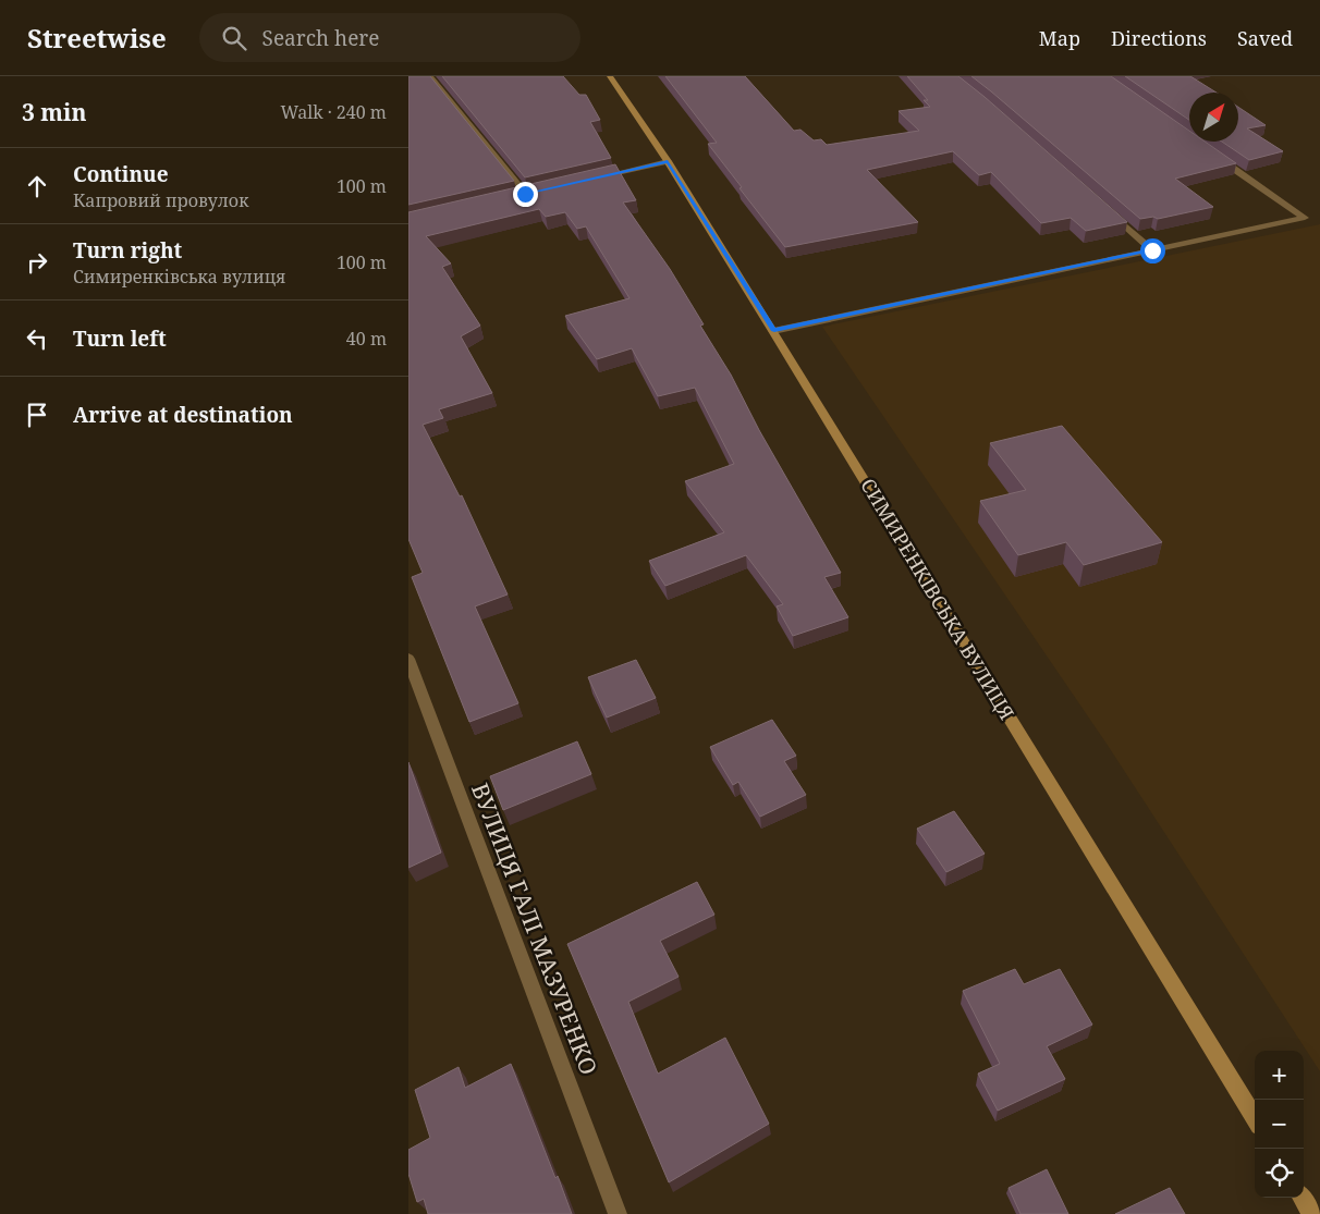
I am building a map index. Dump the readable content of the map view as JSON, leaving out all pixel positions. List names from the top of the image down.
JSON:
{
  "streets": {
    "main road": ["СИМИРЕНКІВСЬКА ВУЛИЦЯ"],
    "street": ["ВУЛИЦЯ ГАЛІ МАЗУРЕНКО"]
  },
  "north": "top right",
  "page": {
    "header": "Streetwise",
    "search": "Search here",
    "nav": ["Map", "Directions", "Saved"],
    "heading": ["3 min", "Walk · 240 m"],
    "list": [
      ["Continue", "Капровий провулок", "100 m"],
      ["Turn right", "Симиренківська вулиця", "100 m"],
      ["Turn left", "40 m"],
      "Arrive at destination"
    ],
    "map_buttons": ["+", "−"]
  }
}
